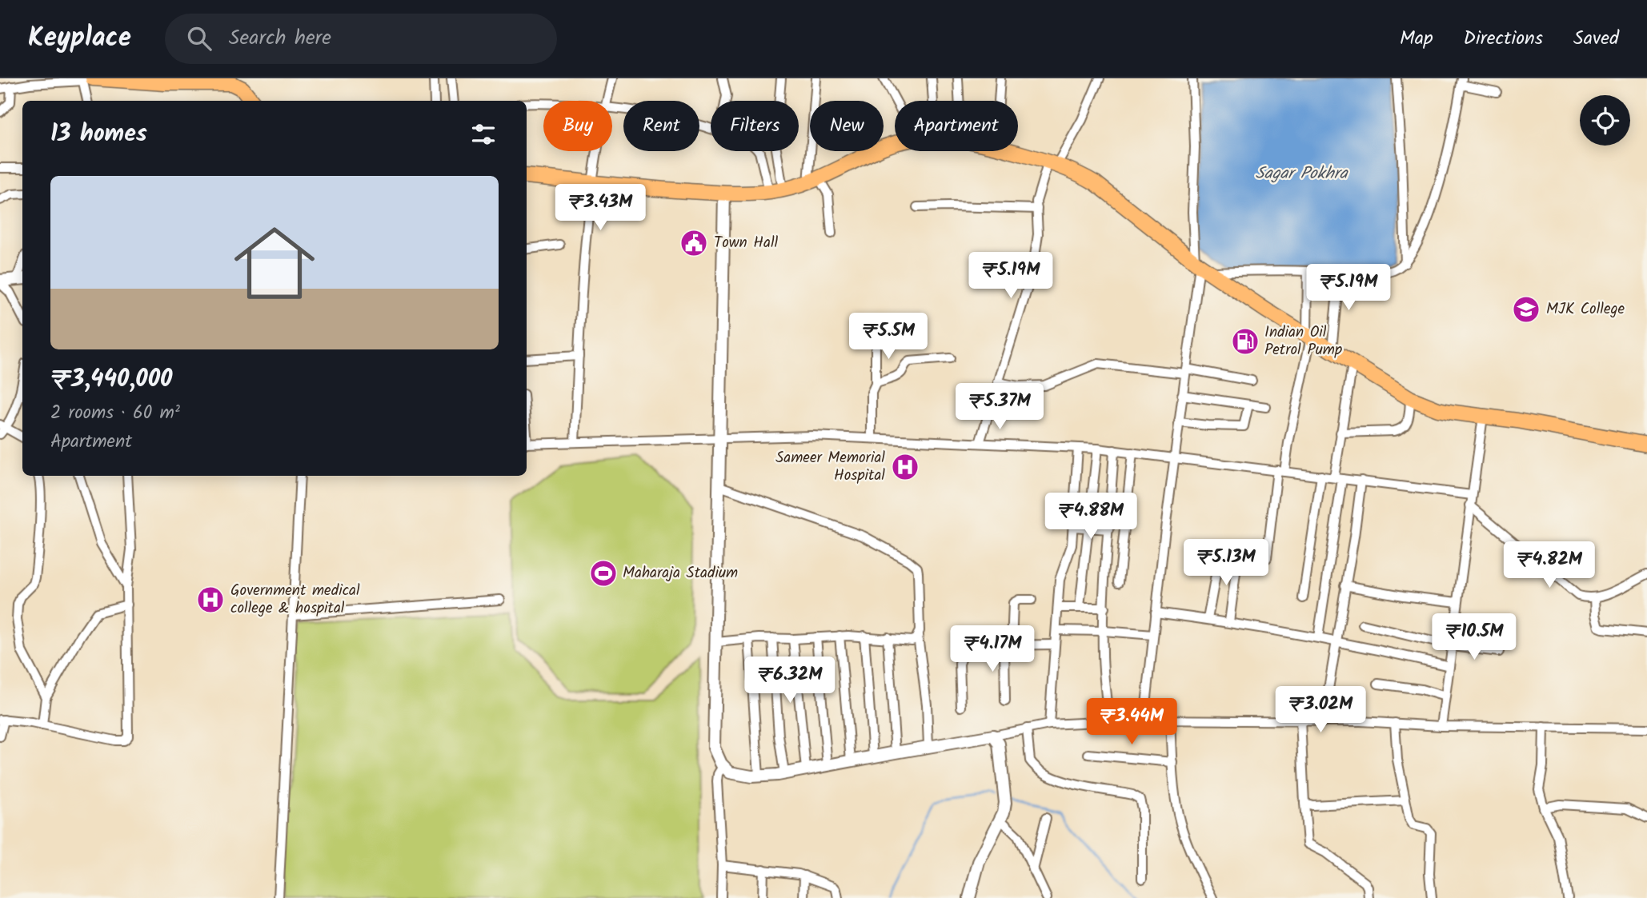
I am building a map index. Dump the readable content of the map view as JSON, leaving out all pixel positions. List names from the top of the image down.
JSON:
{
  "water": ["Sagar Pokhra"],
  "places": {
    "public building": ["Town Hall"],
    "school or university": ["MJK College"],
    "fuel station": ["Indian Oil Petrol Pump"],
    "hospital": ["Sameer Memorial Hospital", "Government medical college & hospital"],
    "sports": ["Maharaja Stadium"]
  },
  "page": {
    "header": "Keyplace",
    "search": "Search here",
    "nav": ["Map", "Directions", "Saved"],
    "chip": [
      "Buy",
      "Rent",
      "Filters",
      "New",
      "Apartment"
    ],
    "heading": "13 homes",
    "list": [
      {
        "name": "₹3,440,000",
        "note": "2 rooms · 60 m² · Apartment"
      }
    ],
    "price": [
      "₹3.43M",
      "₹5.19M",
      "₹5.19M",
      "₹5.5M",
      "₹5.37M",
      "₹4.88M",
      "₹5.13M",
      "₹4.82M",
      "₹10.5M",
      "₹4.17M",
      "₹6.32M",
      "₹3.02M",
      "₹3.44M"
    ]
  }
}
